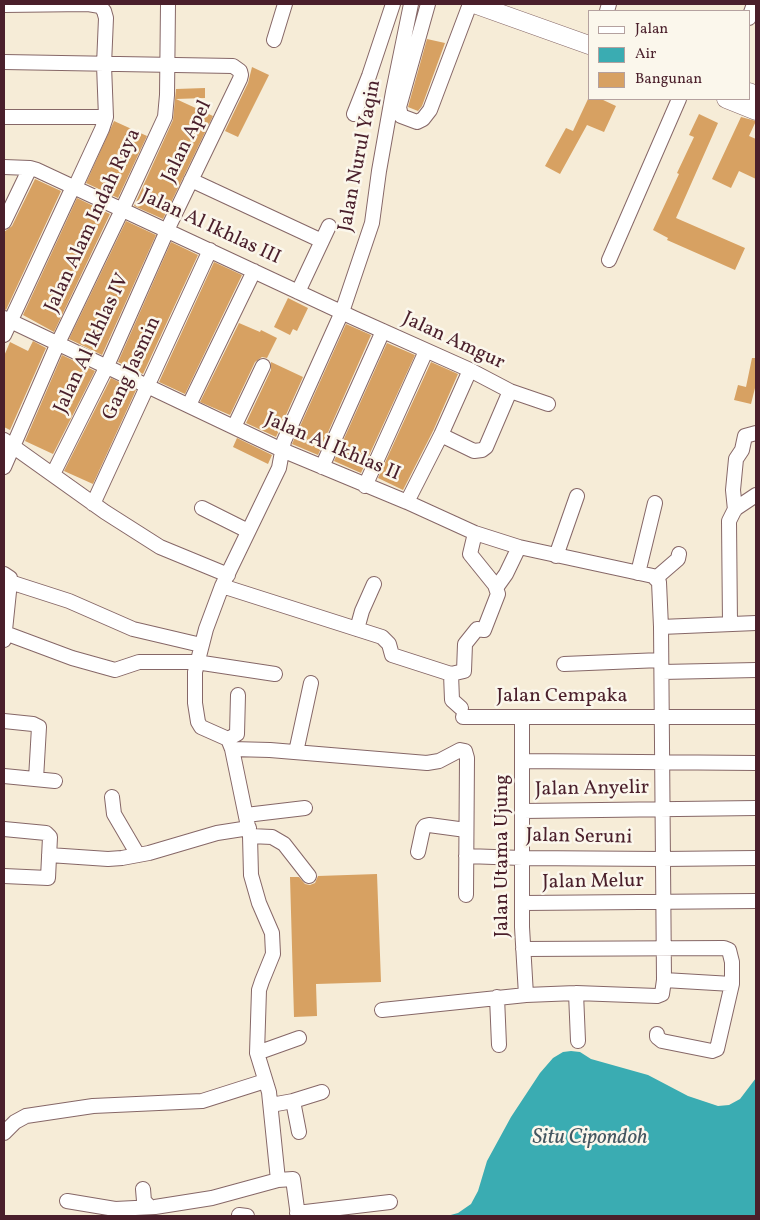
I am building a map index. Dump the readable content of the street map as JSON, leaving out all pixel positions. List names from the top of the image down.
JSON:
{
  "streets": {
    "street": [
      "Jalan Apel",
      "Jalan Nurul Yaqin",
      "Jalan Alam Indah Raya",
      "Jalan Al Ikhlas III",
      "Jalan Amgur",
      "Jalan Al Ikhlas IV",
      "Gang Jasmin",
      "Jalan Al Ikhlas II",
      "Jalan Cempaka",
      "Jalan Anyelir",
      "Jalan Seruni",
      "Jalan Utama Ujung",
      "Jalan Melur"
    ]
  },
  "crossings": [
    ["Jalan Apel", "Jalan Alam Indah Raya"],
    ["Jalan Apel", "Jalan Al Ikhlas III"],
    ["Jalan Apel", "Jalan Al Ikhlas IV"],
    ["Jalan Nurul Yaqin", "Jalan Al Ikhlas III"],
    ["Jalan Nurul Yaqin", "Jalan Amgur"],
    ["Jalan Nurul Yaqin", "Jalan Al Ikhlas II"],
    ["Jalan Alam Indah Raya", "Jalan Al Ikhlas III"],
    ["Jalan Alam Indah Raya", "Jalan Al Ikhlas II"],
    ["Jalan Al Ikhlas III", "Jalan Amgur"],
    ["Jalan Al Ikhlas III", "Jalan Al Ikhlas IV"],
    ["Jalan Al Ikhlas III", "Gang Jasmin"],
    ["Jalan Al Ikhlas IV", "Jalan Al Ikhlas II"],
    ["Gang Jasmin", "Jalan Al Ikhlas II"],
    ["Jalan Cempaka", "Jalan Utama Ujung"],
    ["Jalan Anyelir", "Jalan Utama Ujung"],
    ["Jalan Seruni", "Jalan Utama Ujung"],
    ["Jalan Utama Ujung", "Jalan Melur"]
  ],
  "water": ["Situ Cipondoh"],
  "legend": ["Jalan", "Air", "Bangunan"]
}
